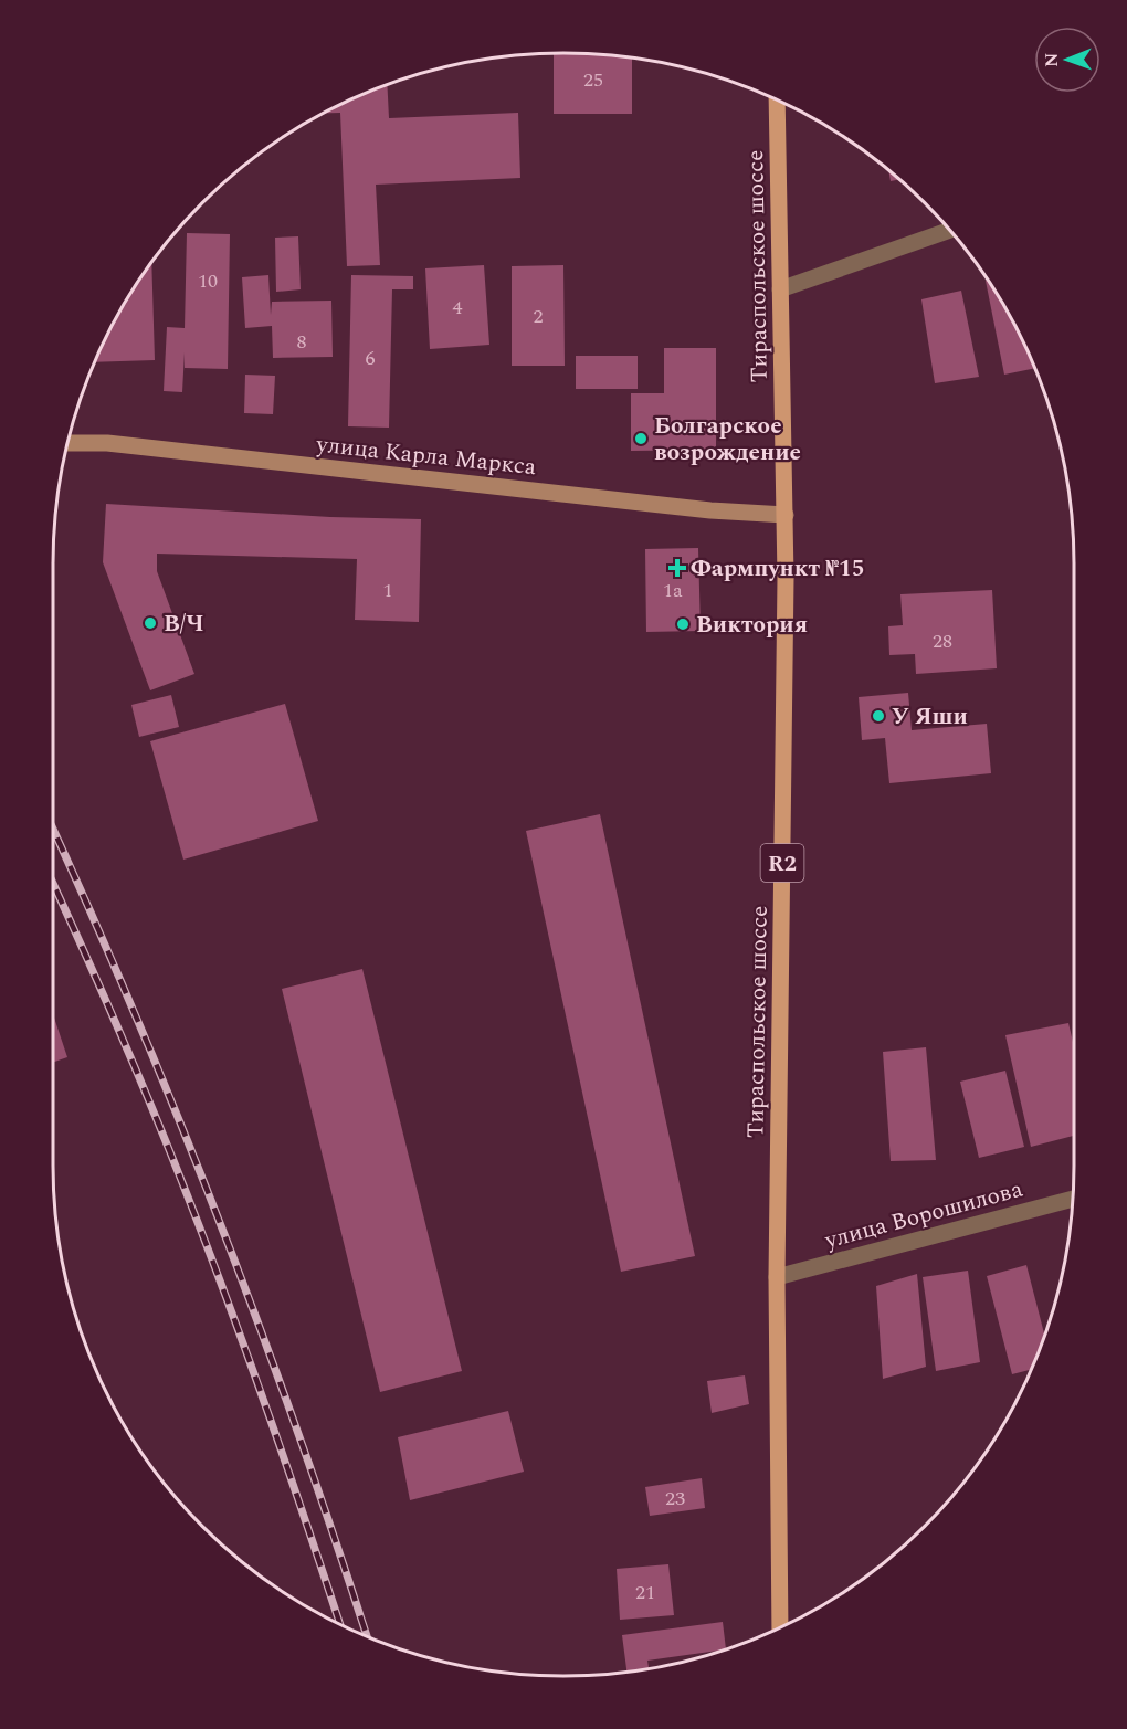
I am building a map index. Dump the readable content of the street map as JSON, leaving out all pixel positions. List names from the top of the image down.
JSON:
{
  "streets": {
    "main road": ["Тираспольское шоссе", "улица Карла Маркса", "R2"],
    "street": ["улица Ворошилова"]
  },
  "crossings": [
    ["Тираспольское шоссе", "улица Карла Маркса"],
    ["Тираспольское шоссе", "улица Ворошилова"]
  ],
  "places": {
    "other": [
      "Болгарское возрождение",
      "В/Ч",
      "Виктория",
      "У Яши"
    ],
    "health": ["Фармпункт №15"]
  },
  "house_numbers": [
    "25",
    "10",
    "4",
    "2",
    "8",
    "6",
    "1",
    "1a",
    "28",
    "23",
    "21"
  ],
  "north": "left"
}
